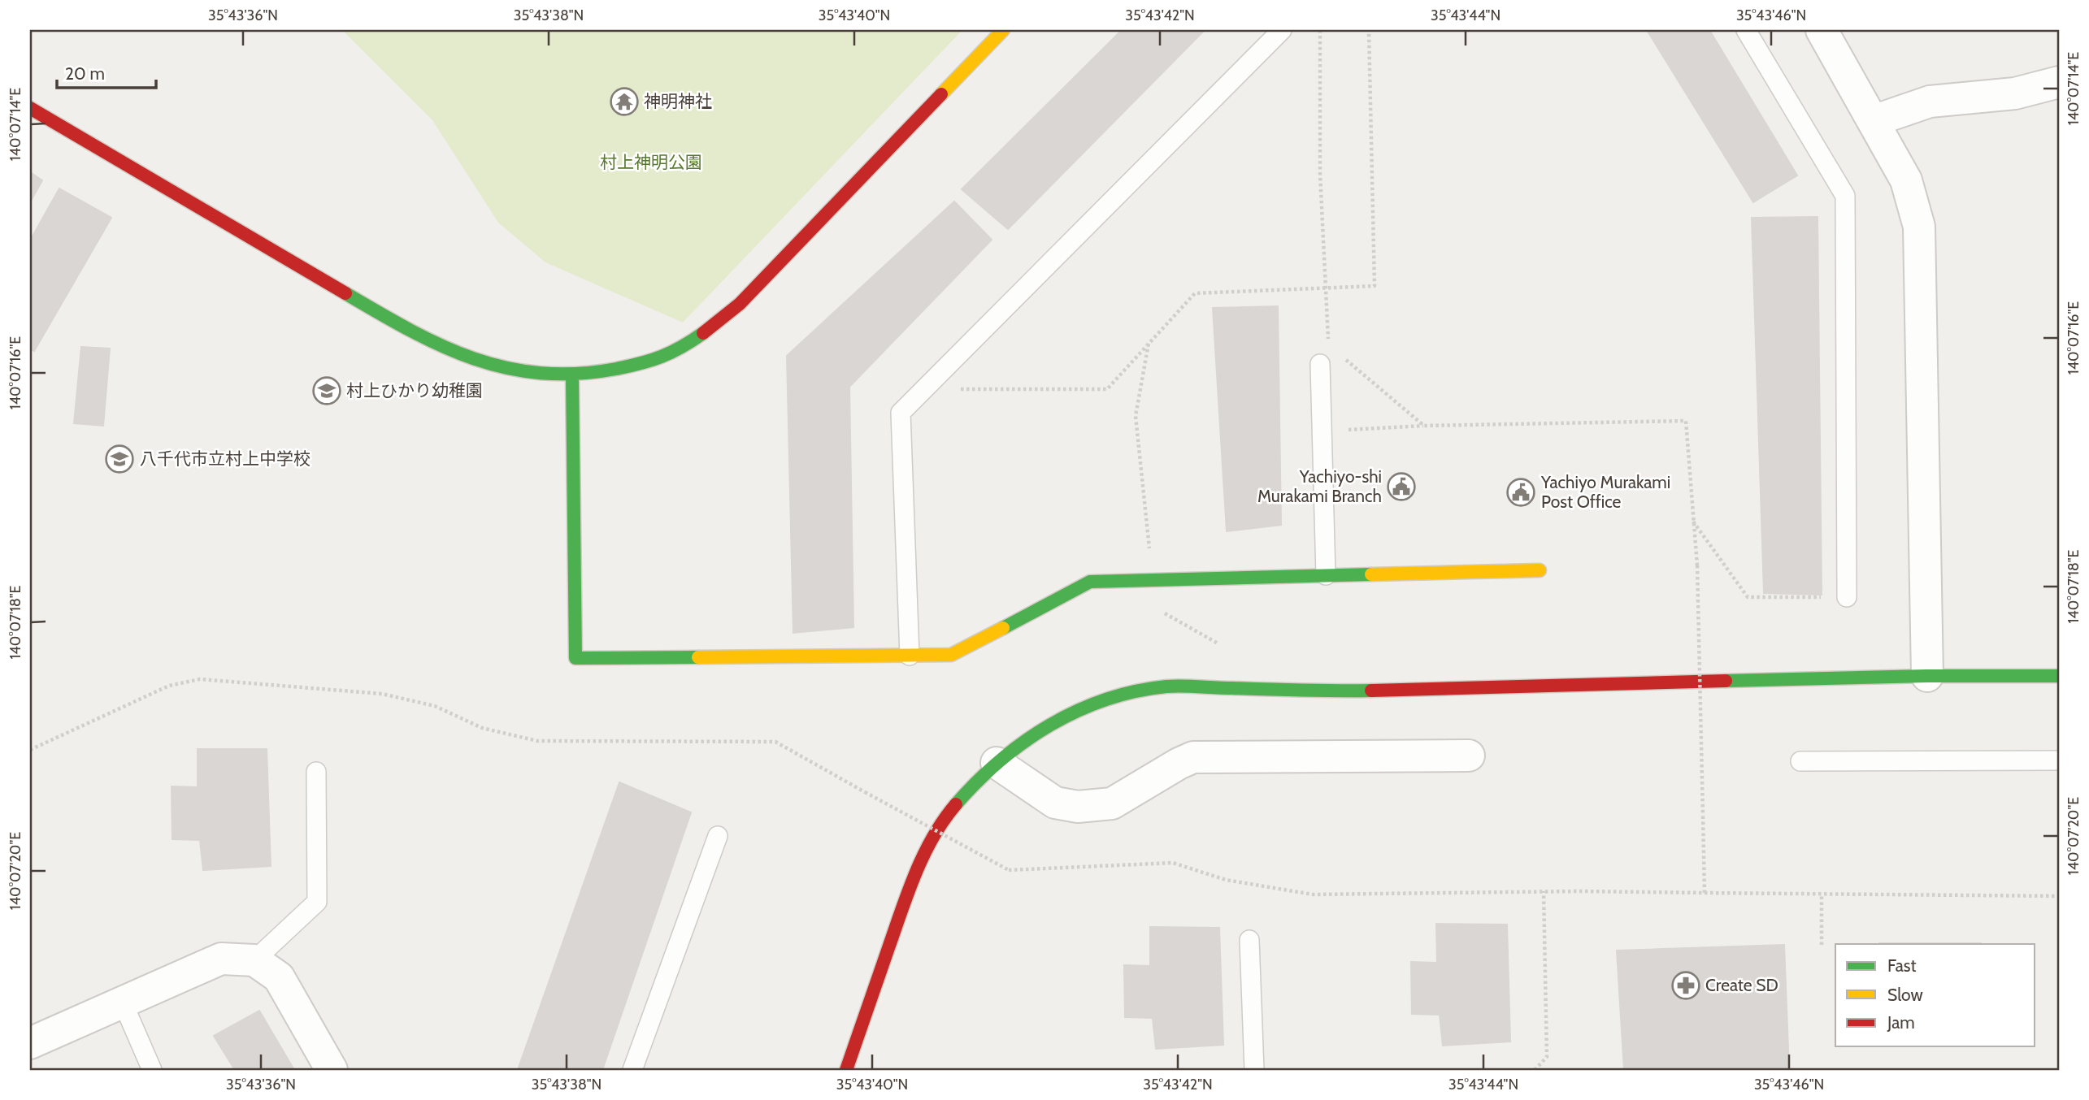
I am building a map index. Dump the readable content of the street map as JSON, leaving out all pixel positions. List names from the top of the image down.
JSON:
{
  "parks": ["村上神明公園"],
  "places": {
    "temple": ["神明神社"],
    "school or university": ["村上ひかり幼稚園", "八千代市立村上中学校"],
    "public building": ["Yachiyo-shi Murakami Branch", "Yachiyo Murakami Post Office"],
    "pharmacy": ["Create SD"]
  },
  "legend": ["Fast", "Slow", "Jam"],
  "scale_bar": "20 m",
  "coordinates": [
    "35°43'36\"N",
    "35°43'38\"N",
    "35°43'40\"N",
    "35°43'42\"N",
    "35°43'44\"N",
    "35°43'46\"N",
    "140°07'14\"E",
    "140°07'16\"E",
    "140°07'18\"E",
    "140°07'20\"E"
  ]
}
